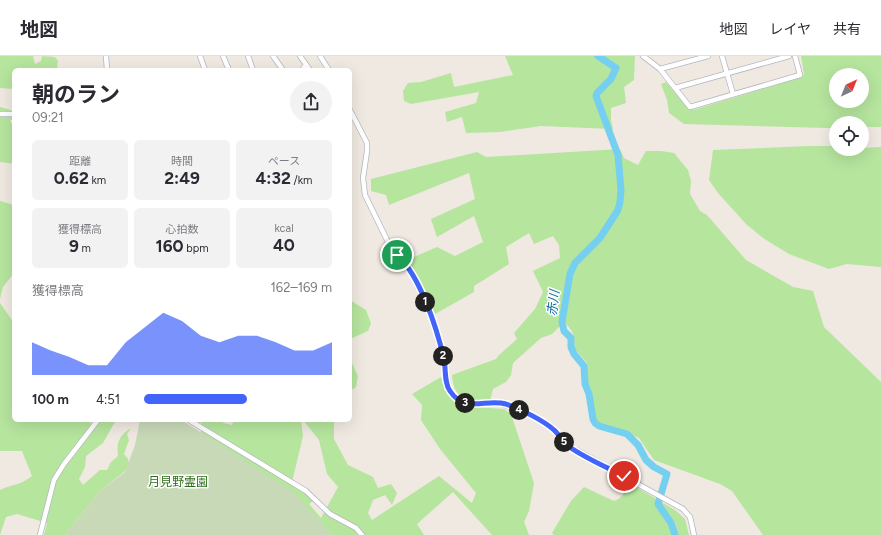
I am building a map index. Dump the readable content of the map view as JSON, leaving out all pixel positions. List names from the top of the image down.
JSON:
{
  "water": ["赤川"],
  "parks": ["月見野霊園"],
  "north": "top right",
  "page": {
    "header": "地図",
    "nav": ["地図", "レイヤ", "共有"],
    "heading": ["朝のラン", "09:21"],
    "stats": [
      ["距離", "0.62 km"],
      ["時間", "2:49"],
      ["ペース", "4:32 /km"],
      ["獲得標高", "9 m"],
      ["心拍数", "160 bpm"],
      ["kcal", "40"]
    ],
    "chart": ["獲得標高", "162–169 m"],
    "pins": [
      "1",
      "2",
      "3",
      "4",
      "5"
    ],
    "list": [
      {
        "name": "100 m",
        "note": "4:51"
      }
    ]
  }
}
